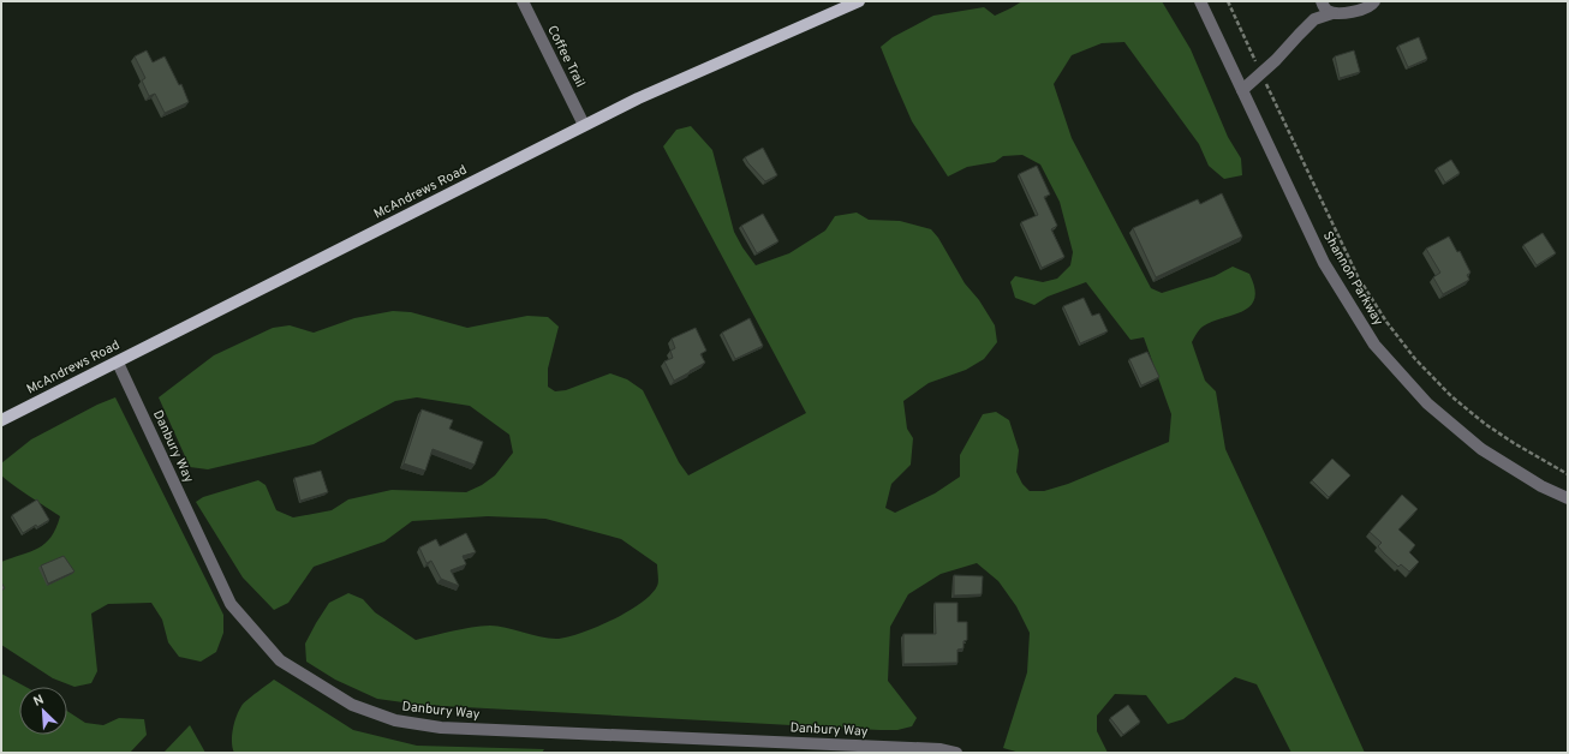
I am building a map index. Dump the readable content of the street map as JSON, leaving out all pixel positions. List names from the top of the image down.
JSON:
{
  "streets": {
    "main road": ["McAndrews Road"],
    "street": ["Coffee Trail", "Shannon Parkway", "Danbury Way"]
  },
  "crossings": [
    ["Coffee Trail", "McAndrews Road"],
    ["McAndrews Road", "Danbury Way"]
  ],
  "north": "top left"
}
